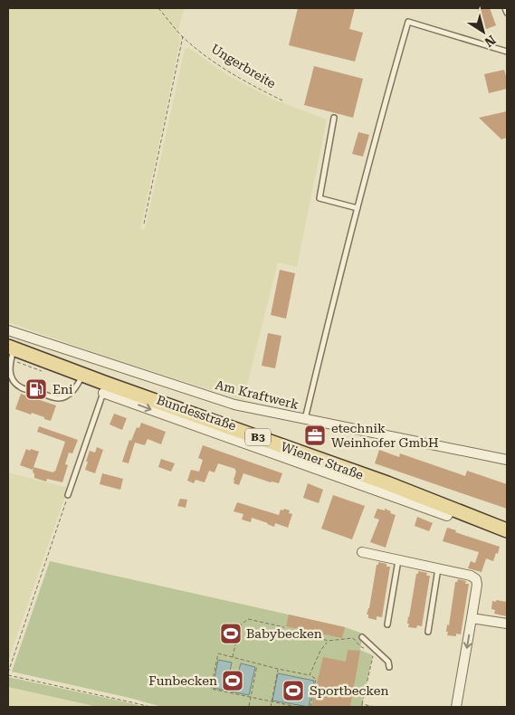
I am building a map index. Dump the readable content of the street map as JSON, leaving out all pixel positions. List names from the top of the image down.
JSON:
{
  "streets": {
    "main road": ["B3", "Wiener Straße"],
    "street": ["Am Kraftwerk"],
    "path": ["Ungerbreite"]
  },
  "places": {
    "fuel station": ["Eni"],
    "office": ["etechnik Weinhofer GmbH"],
    "sports": ["Babybecken", "Funbecken", "Sportbecken"]
  },
  "north": "bottom right"
}
